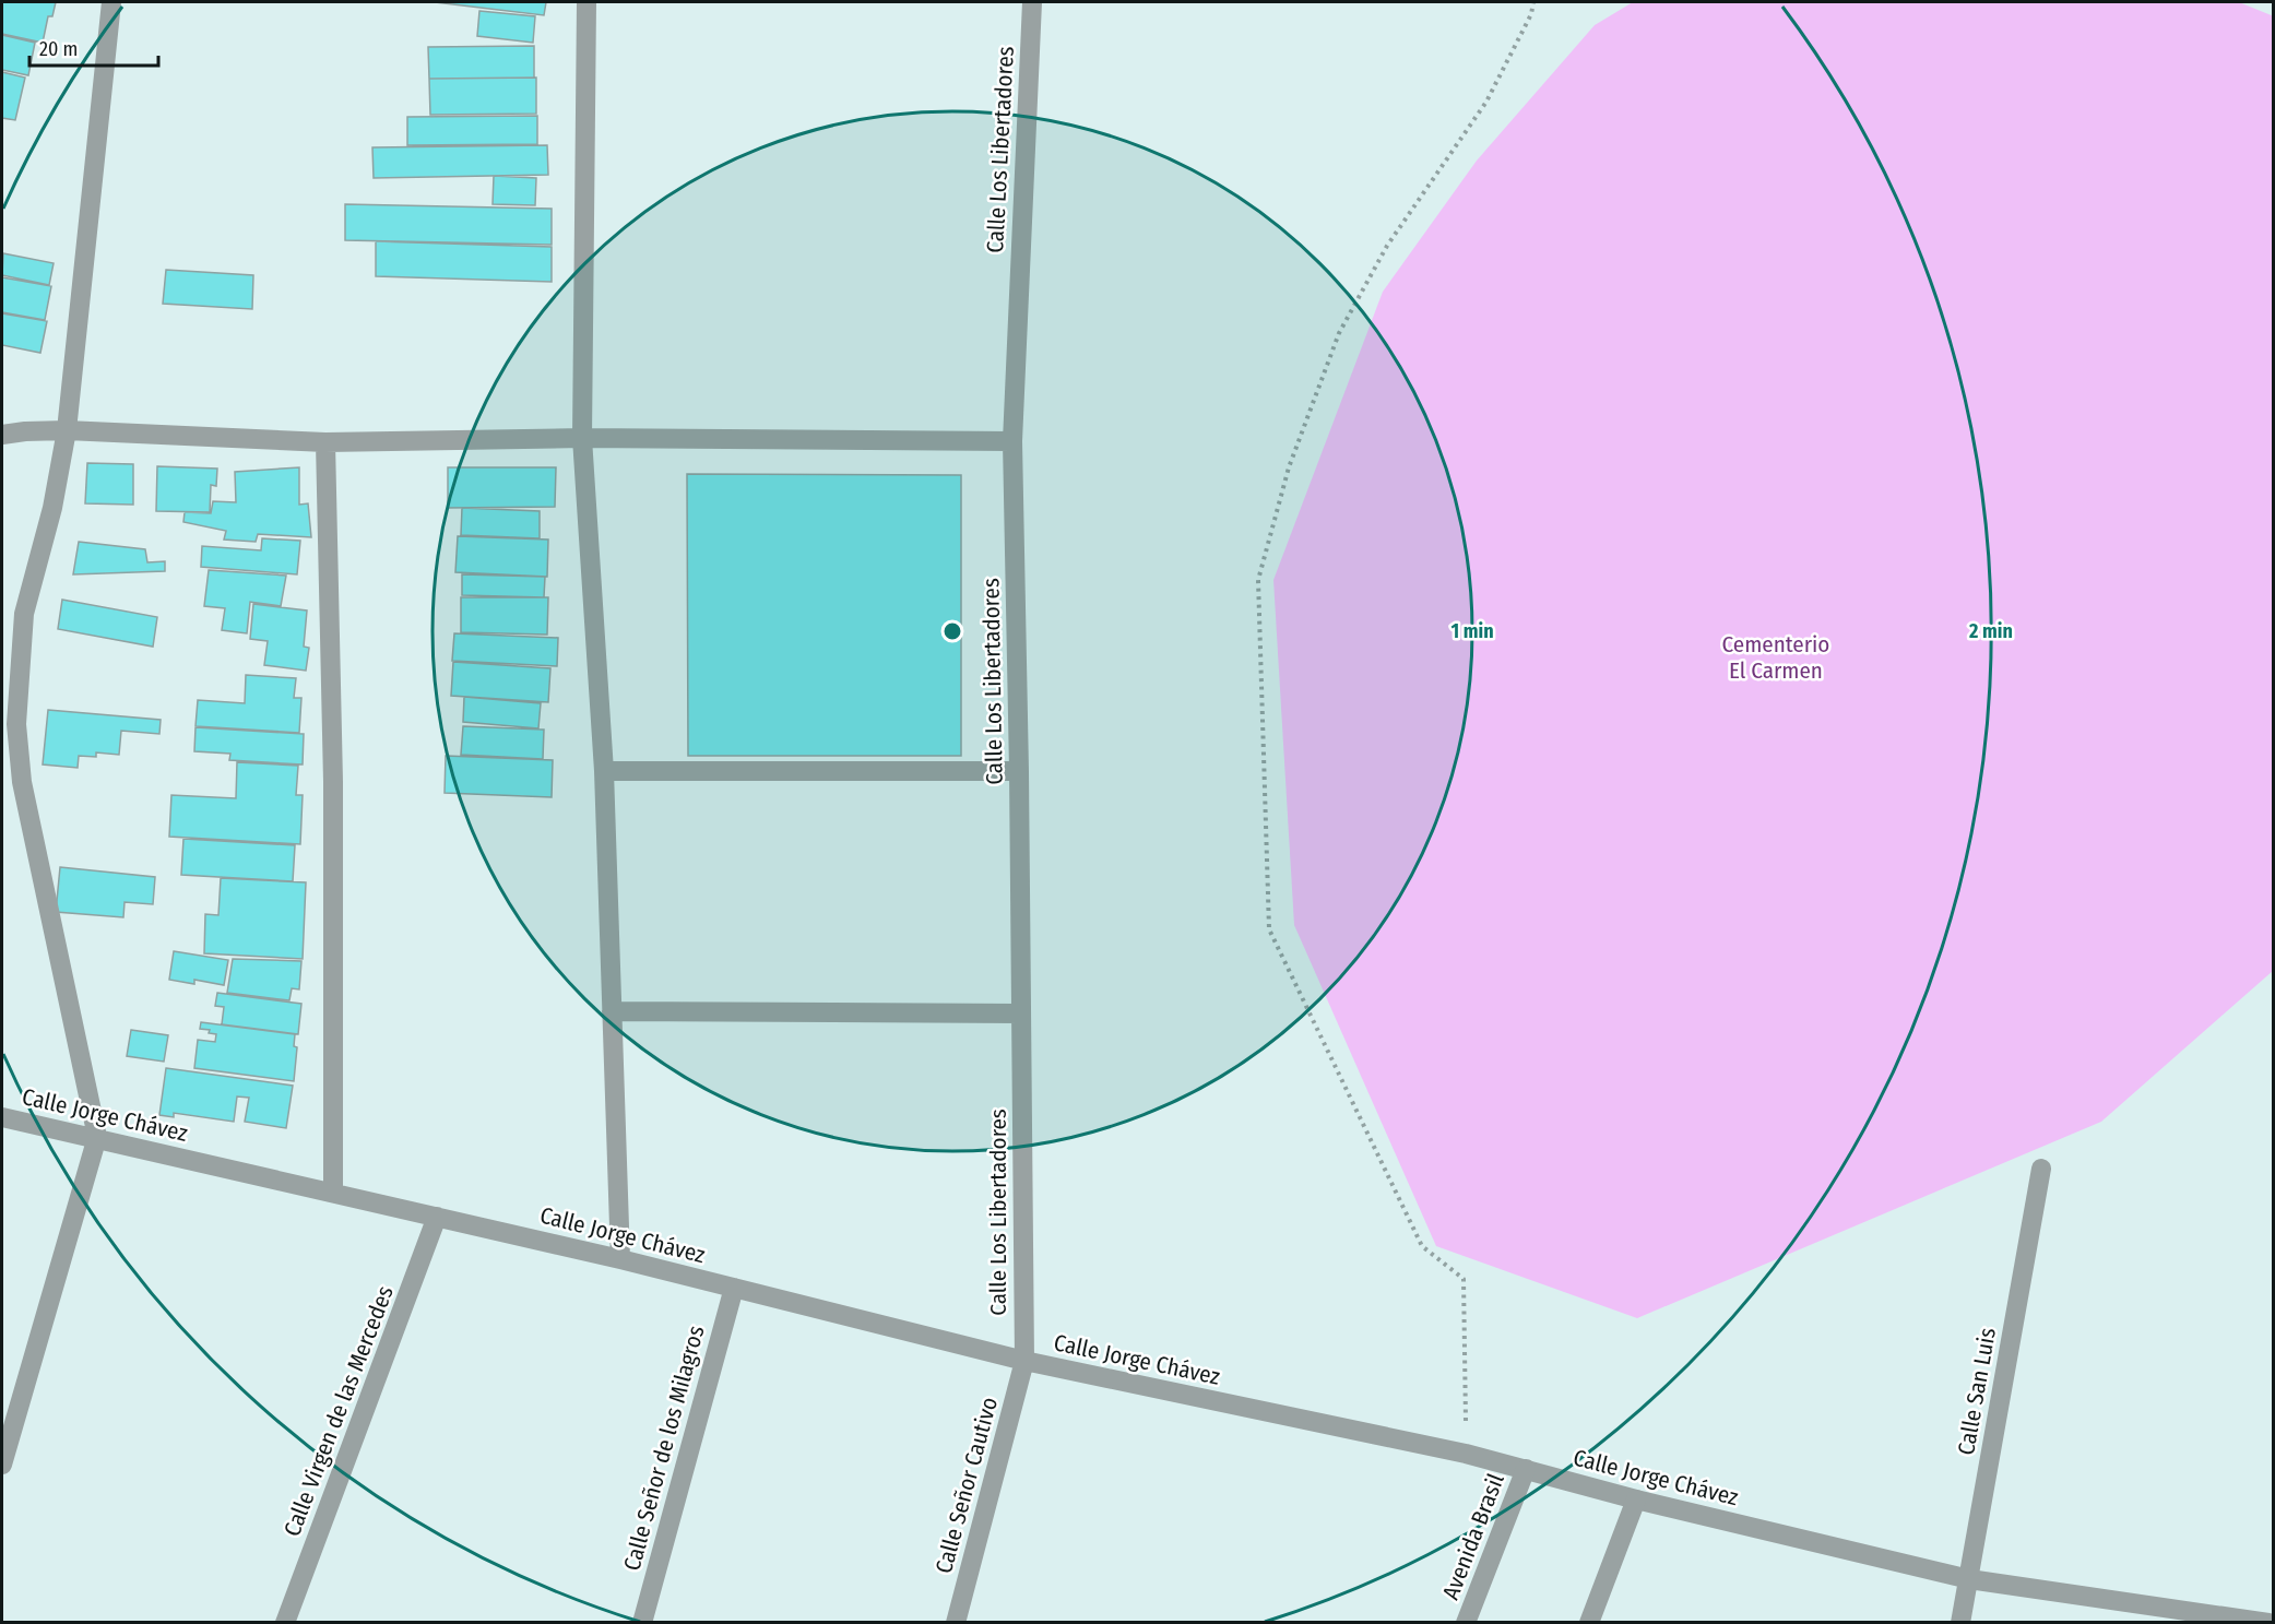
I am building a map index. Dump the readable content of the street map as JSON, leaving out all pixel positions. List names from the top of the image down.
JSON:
{
  "streets": {
    "street": [
      "Calle Los Libertadores",
      "Calle Jorge Chávez",
      "Calle San Luis",
      "Calle Virgen de las Mercedes",
      "Calle Señor de los Milagros",
      "Calle Señor Cautivo",
      "Avenida Brasil"
    ]
  },
  "crossings": [
    ["Calle Los Libertadores", "Calle Jorge Chávez"],
    ["Calle Los Libertadores", "Calle Señor Cautivo"],
    ["Calle Jorge Chávez", "Calle San Luis"],
    ["Calle Jorge Chávez", "Calle Virgen de las Mercedes"],
    ["Calle Jorge Chávez", "Calle Señor de los Milagros"],
    ["Calle Jorge Chávez", "Calle Señor Cautivo"],
    ["Calle Jorge Chávez", "Avenida Brasil"]
  ],
  "parks": ["Cementerio El Carmen"],
  "scale_bar": "20 m",
  "rings": ["1 min", "2 min"]
}
